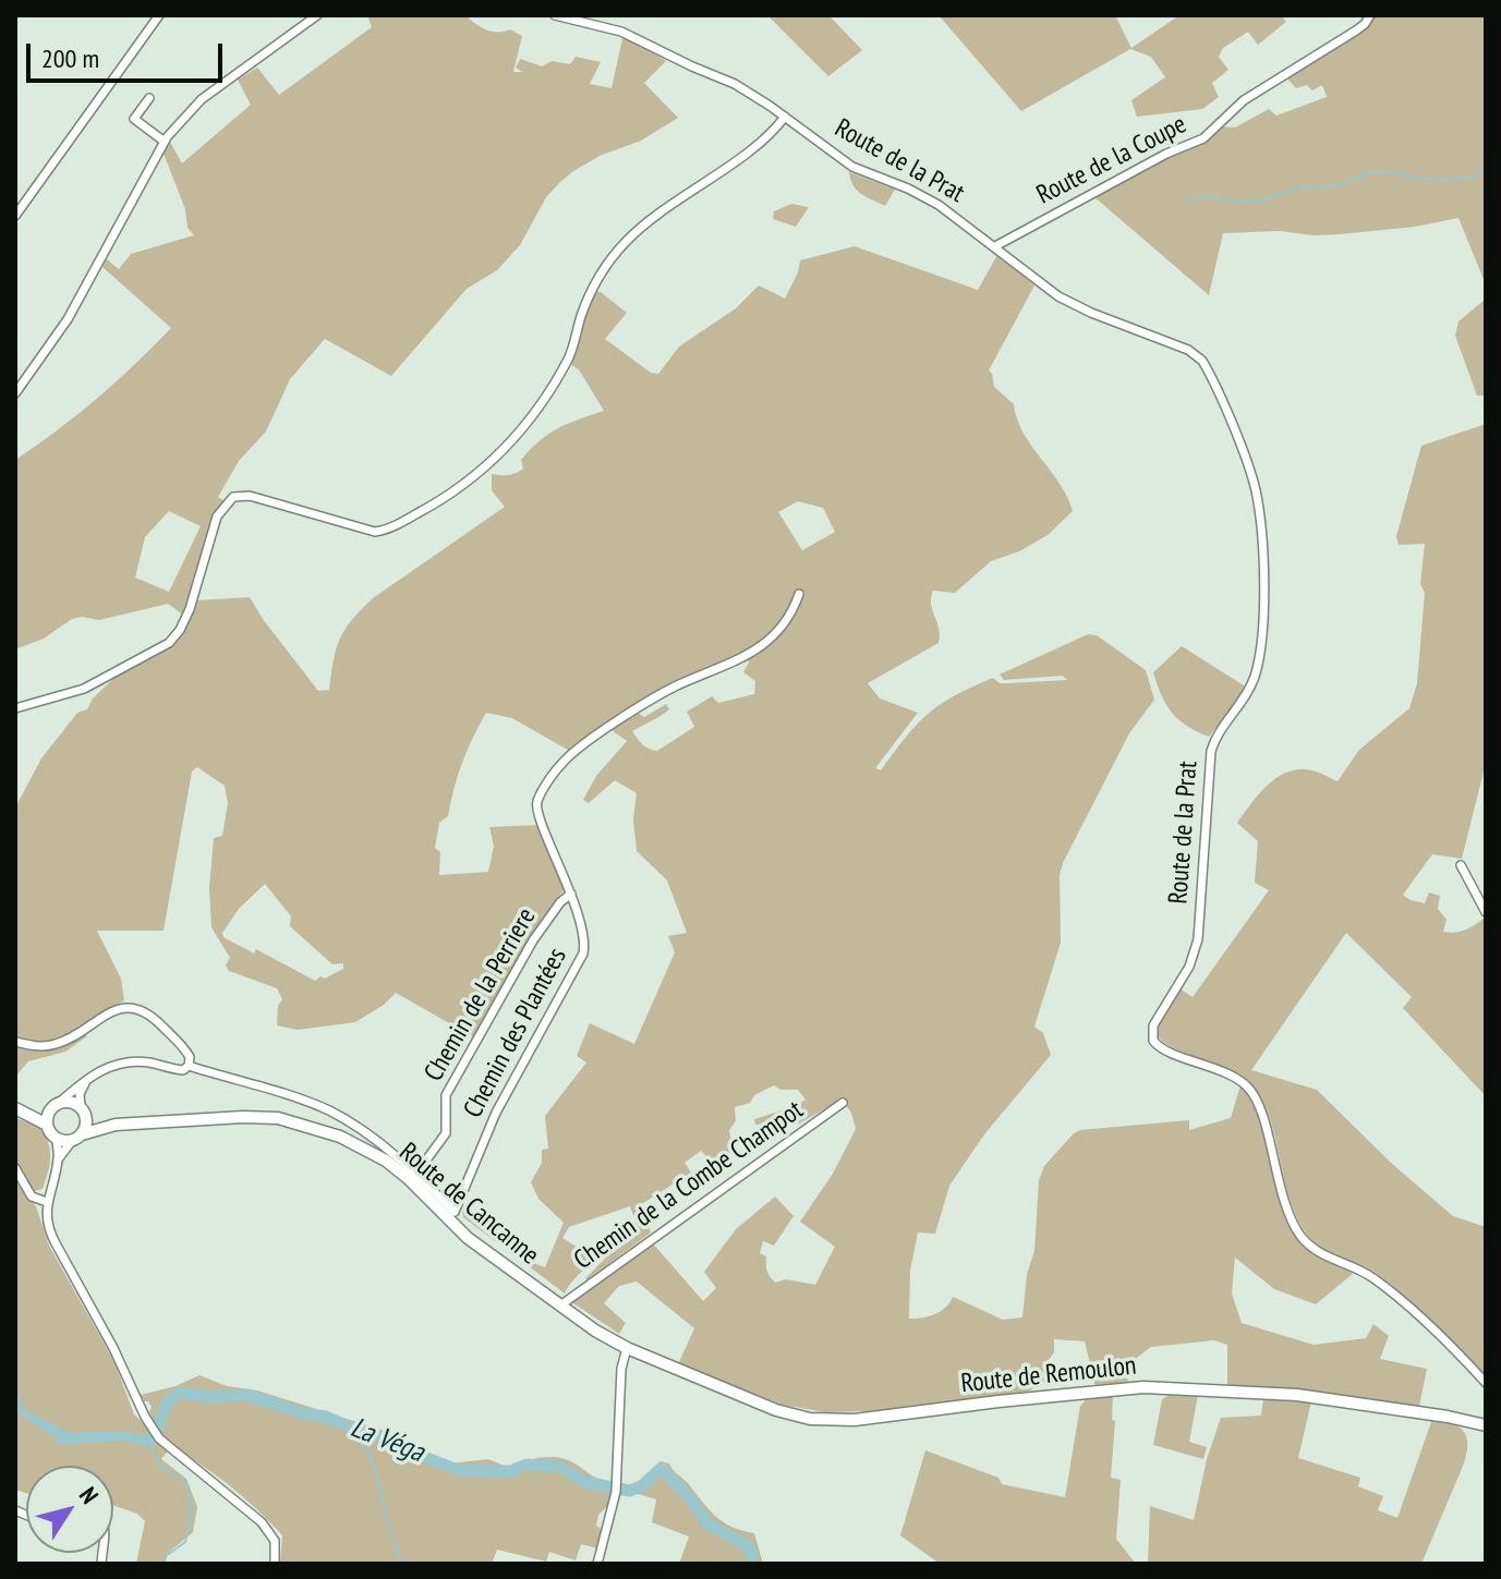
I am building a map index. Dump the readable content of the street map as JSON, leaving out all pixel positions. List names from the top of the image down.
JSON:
{
  "streets": {
    "main road": ["Route de Cancanne", "Route de Remoulon"],
    "street": [
      "Route de la Coupe",
      "Route de la Prat",
      "Chemin de la Perriere",
      "Chemin des Plantées",
      "Chemin de la Combe Champot"
    ]
  },
  "crossings": [
    ["Route de la Coupe", "Route de la Prat"],
    ["Chemin de la Perriere", "Chemin des Plantées"],
    ["Chemin de la Combe Champot", "Route de Cancanne"],
    ["Route de Cancanne", "Route de Remoulon"]
  ],
  "water": ["La Véga"],
  "scale_bar": "200 m",
  "north": "top right"
}
